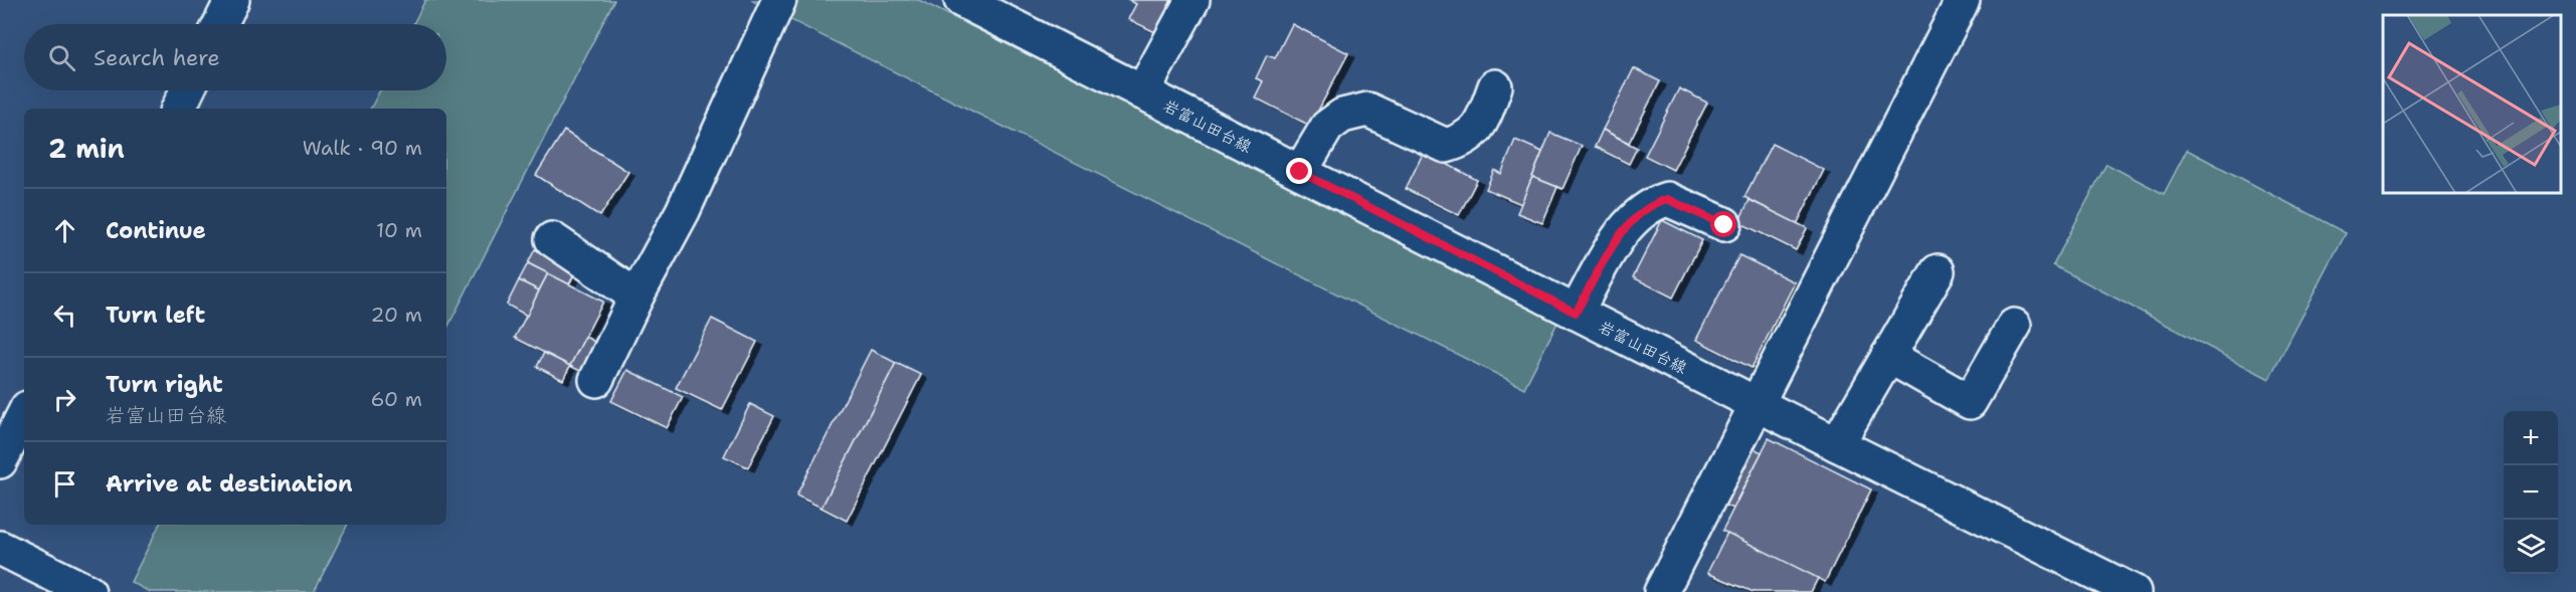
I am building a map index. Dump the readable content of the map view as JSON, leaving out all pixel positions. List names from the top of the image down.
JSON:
{
  "streets": {
    "main road": ["岩富山田台線"]
  },
  "page": {
    "search": "Search here",
    "heading": ["2 min", "Walk · 90 m"],
    "list": [
      ["Continue", "10 m"],
      ["Turn left", "20 m"],
      ["Turn right", "岩富山田台線", "60 m"],
      "Arrive at destination"
    ],
    "map_buttons": ["+", "−"]
  }
}
